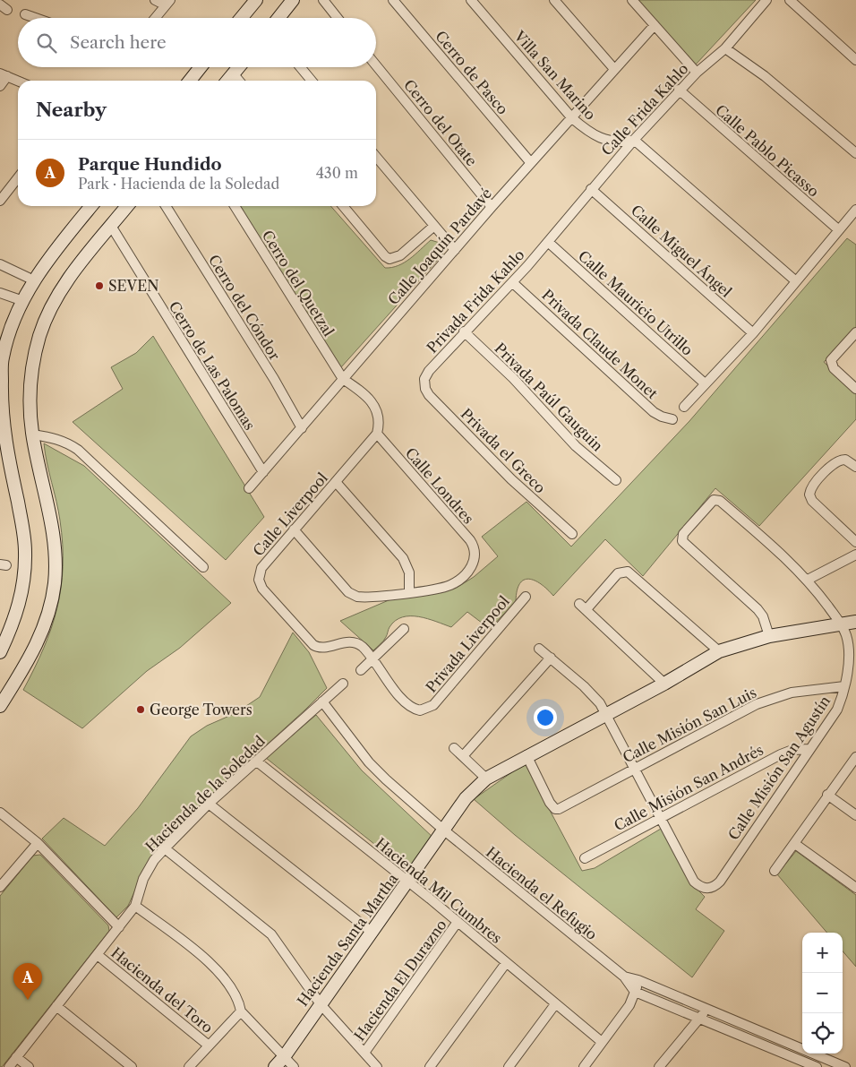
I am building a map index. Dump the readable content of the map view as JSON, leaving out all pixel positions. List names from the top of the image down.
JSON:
{
  "streets": {
    "main road": ["Hacienda Santa Martha"],
    "street": [
      "Cerro de Pasco",
      "Villa San Marino",
      "Calle Frida Kahlo",
      "Cerro del Otate",
      "Calle Pablo Picasso",
      "Calle Joaquín Pardavé",
      "Calle Miguel Ángel",
      "Cerro del Quetzal",
      "Privada Frida Kahlo",
      "Calle Mauricio Utrillo",
      "Cerro del Cóndor",
      "Privada Claude Monet",
      "Cerro de Las Palomas",
      "Privada Paúl Gauguin",
      "Privada el Greco",
      "Calle Londres",
      "Calle Liverpool",
      "Privada Liverpool",
      "Calle Misión San Luis",
      "Calle Misión San Agustín",
      "Calle Misión San Andrés",
      "Hacienda de la Soledad",
      "Hacienda Mil Cumbres",
      "Hacienda el Refugio",
      "Hacienda El Durazno",
      "Hacienda del Toro"
    ]
  },
  "crossings": [
    ["Cerro de Pasco", "Calle Joaquín Pardavé"],
    ["Villa San Marino", "Calle Frida Kahlo"],
    ["Villa San Marino", "Calle Joaquín Pardavé"],
    ["Calle Frida Kahlo", "Calle Pablo Picasso"],
    ["Calle Frida Kahlo", "Calle Miguel Ángel"],
    ["Calle Frida Kahlo", "Privada Frida Kahlo"],
    ["Calle Frida Kahlo", "Calle Mauricio Utrillo"],
    ["Cerro del Otate", "Calle Joaquín Pardavé"],
    ["Calle Joaquín Pardavé", "Cerro del Quetzal"],
    ["Calle Joaquín Pardavé", "Cerro del Cóndor"],
    ["Calle Joaquín Pardavé", "Cerro de Las Palomas"],
    ["Privada Frida Kahlo", "Calle Mauricio Utrillo"],
    ["Privada Frida Kahlo", "Privada Claude Monet"],
    ["Privada Frida Kahlo", "Privada Paúl Gauguin"],
    ["Privada Frida Kahlo", "Privada el Greco"],
    ["Calle Londres", "Calle Liverpool"],
    ["Calle Liverpool", "Privada Liverpool"],
    ["Calle Misión San Luis", "Calle Misión San Agustín"],
    ["Calle Misión San Luis", "Hacienda Santa Martha"],
    ["Calle Misión San Agustín", "Calle Misión San Andrés"],
    ["Calle Misión San Agustín", "Hacienda Santa Martha"],
    ["Hacienda de la Soledad", "Hacienda Mil Cumbres"],
    ["Hacienda de la Soledad", "Hacienda del Toro"],
    ["Hacienda Mil Cumbres", "Hacienda Santa Martha"],
    ["Hacienda Mil Cumbres", "Hacienda El Durazno"],
    ["Hacienda el Refugio", "Hacienda Santa Martha"]
  ],
  "places": ["SEVEN", "George Towers"],
  "page": {
    "search": "Search here",
    "heading": "Nearby",
    "list": [
      {
        "mark": "A",
        "name": "Parque Hundido",
        "note": "Park · Hacienda de la Soledad",
        "value": "430 m"
      }
    ],
    "map_buttons": ["+", "−"],
    "pins": "A"
  }
}
